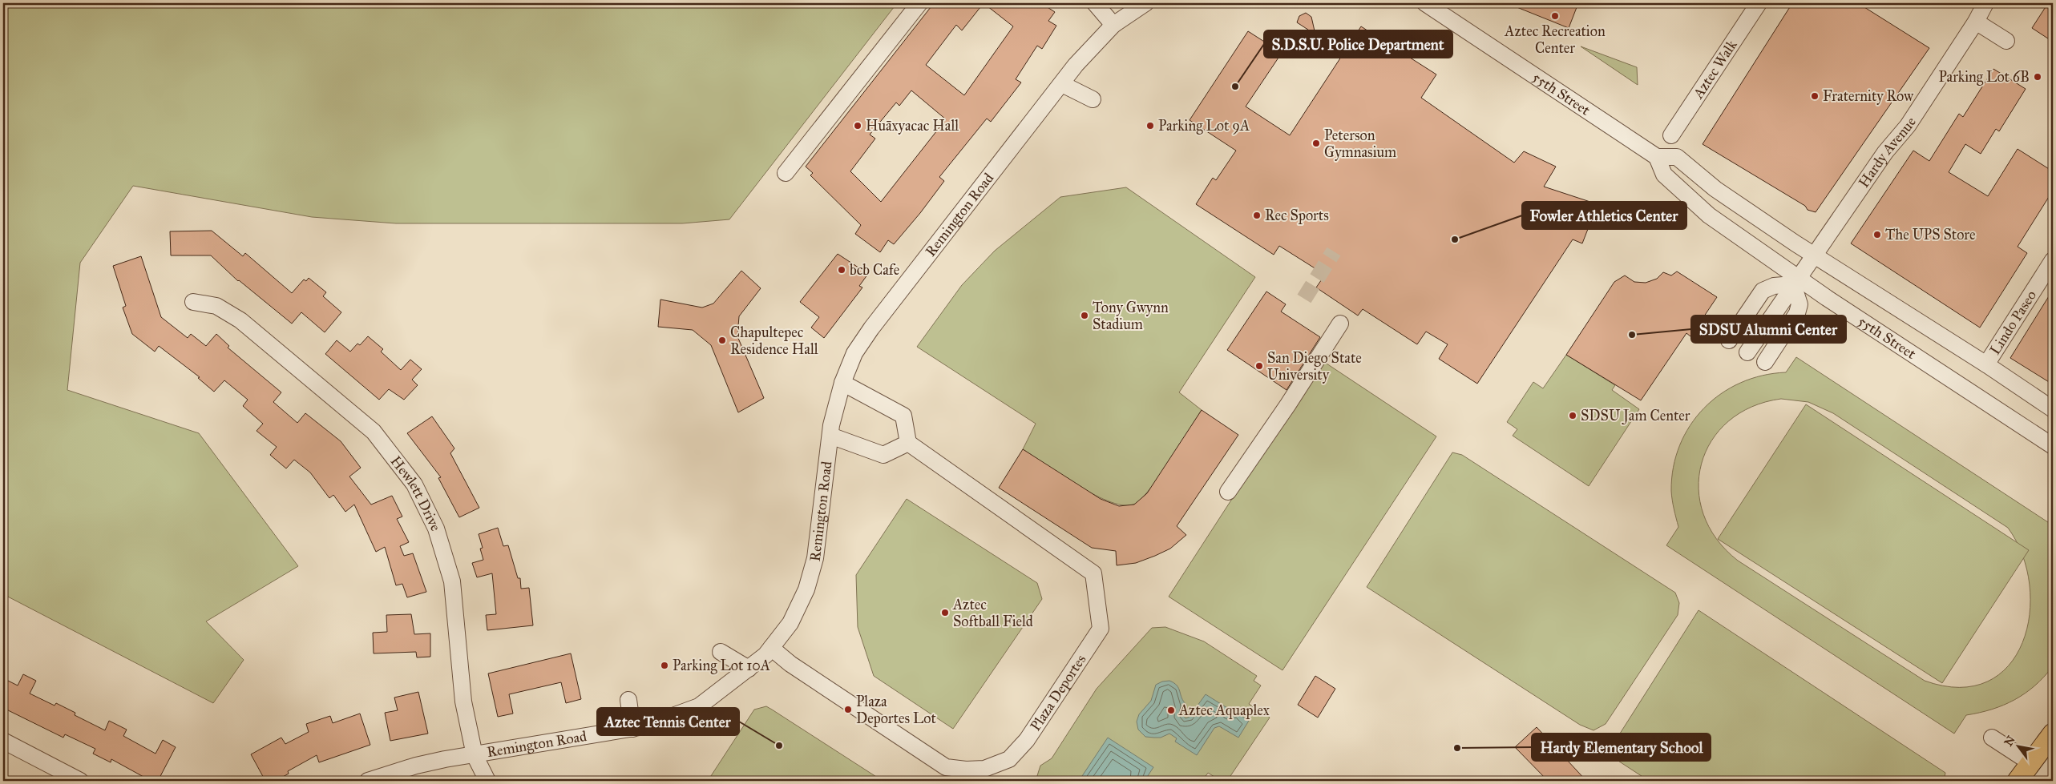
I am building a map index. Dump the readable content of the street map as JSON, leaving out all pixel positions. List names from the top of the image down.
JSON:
{
  "streets": {
    "street": [
      "Aztec Walk",
      "55th Street",
      "Hardy Avenue",
      "Remington Road",
      "Lindo Paseo",
      "Hewlett Drive",
      "Plaza Deportes"
    ]
  },
  "crossings": [
    ["55th Street", "Hardy Avenue"],
    ["55th Street", "Lindo Paseo"],
    ["Remington Road", "Hewlett Drive"],
    ["Remington Road", "Plaza Deportes"]
  ],
  "places": [
    "Aztec Recreation Center",
    "Parking Lot 6B",
    "S.D.S.U. Police Department",
    "Fraternity Row",
    "Huāxyacac Hall",
    "Parking Lot 9A",
    "Peterson Gymnasium",
    "Rec Sports",
    "The UPS Store",
    "Fowler Athletics Center",
    "bcb Cafe",
    "Tony Gwynn Stadium",
    "SDSU Alumni Center",
    "Chapultepec Residence Hall",
    "San Diego State University",
    "SDSU Jam Center",
    "Aztec Softball Field",
    "Parking Lot 10A",
    "Plaza Deportes Lot",
    "Aztec Aquaplex",
    "Aztec Tennis Center",
    "Hardy Elementary School"
  ],
  "north": "top left"
}
